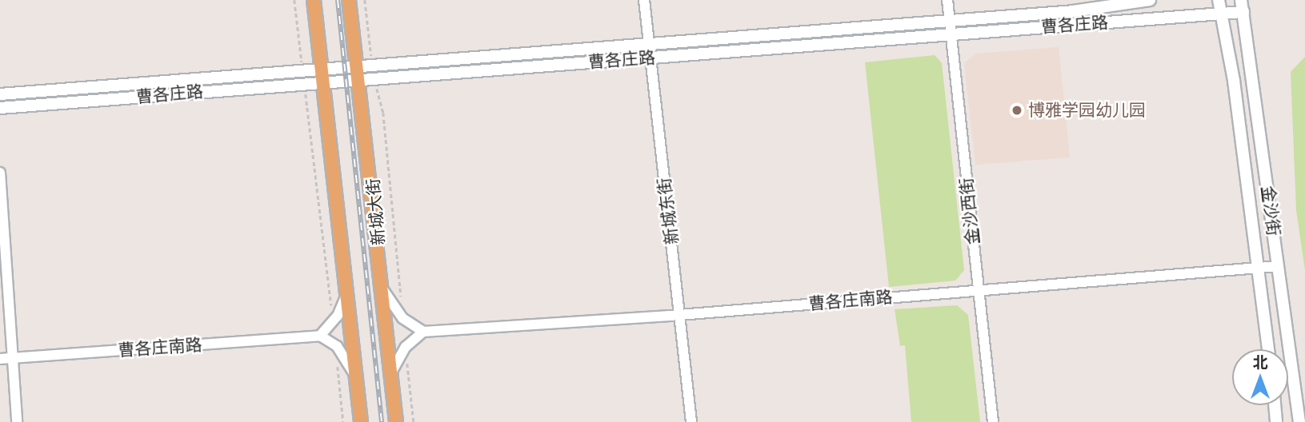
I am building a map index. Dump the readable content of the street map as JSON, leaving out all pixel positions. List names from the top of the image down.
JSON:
{
  "streets": {
    "main road": ["曹各庄路", "金沙街", "新城大街"],
    "street": ["新城东街", "金沙西街", "曹各庄南路"]
  },
  "crossings": [
    ["曹各庄路", "新城东街"],
    ["曹各庄路", "金沙西街"],
    ["曹各庄路", "金沙街"],
    ["曹各庄路", "新城大街"],
    ["新城东街", "曹各庄南路"],
    ["金沙西街", "曹各庄南路"],
    ["金沙街", "曹各庄南路"]
  ],
  "places": ["博雅学园幼儿园"],
  "north": "top"
}
